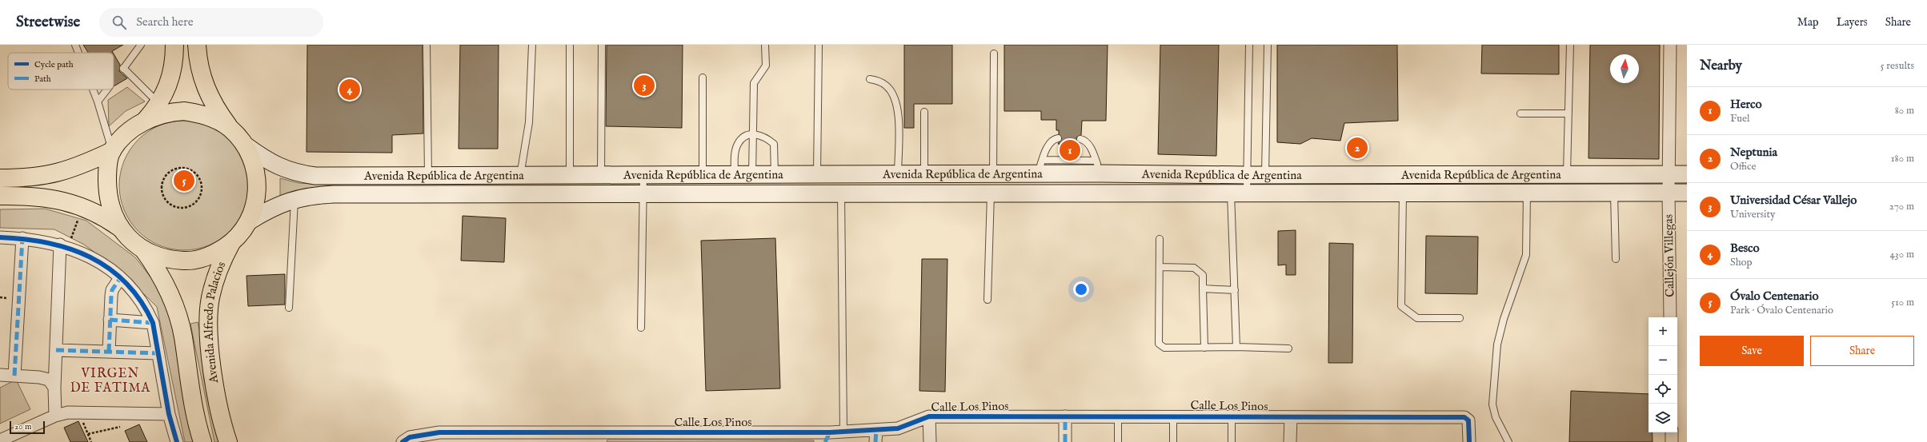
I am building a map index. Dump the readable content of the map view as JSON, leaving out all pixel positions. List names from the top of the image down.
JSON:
{
  "streets": {
    "main road": ["Avenida República de Argentina", "Avenida Alfredo Palacios"],
    "street": ["Callejón Villegas", "Calle Los Pinos"]
  },
  "crossings": [
    ["Avenida República de Argentina", "Callejón Villegas"]
  ],
  "districts": ["VIRGEN DE FATIMA"],
  "legend": ["Cycle path", "Path"],
  "scale_bar": "20 m",
  "north": "top",
  "page": {
    "header": "Streetwise",
    "search": "Search here",
    "nav": ["Map", "Layers", "Share"],
    "heading": ["Nearby", "5 results"],
    "pins": [
      "3",
      "4",
      "2",
      "1",
      "5"
    ],
    "list": [
      {
        "mark": "1",
        "name": "Herco",
        "note": "Fuel",
        "value": "80 m"
      },
      {
        "mark": "2",
        "name": "Neptunia",
        "note": "Office",
        "value": "180 m"
      },
      {
        "mark": "3",
        "name": "Universidad César Vallejo",
        "note": "University",
        "value": "270 m"
      },
      {
        "mark": "4",
        "name": "Besco",
        "note": "Shop",
        "value": "430 m"
      },
      {
        "mark": "5",
        "name": "Óvalo Centenario",
        "note": "Park · Óvalo Centenario",
        "value": "510 m"
      }
    ],
    "map_buttons": ["+", "−"],
    "buttons": ["Save", "Share"],
    "scale": "20 m"
  }
}
